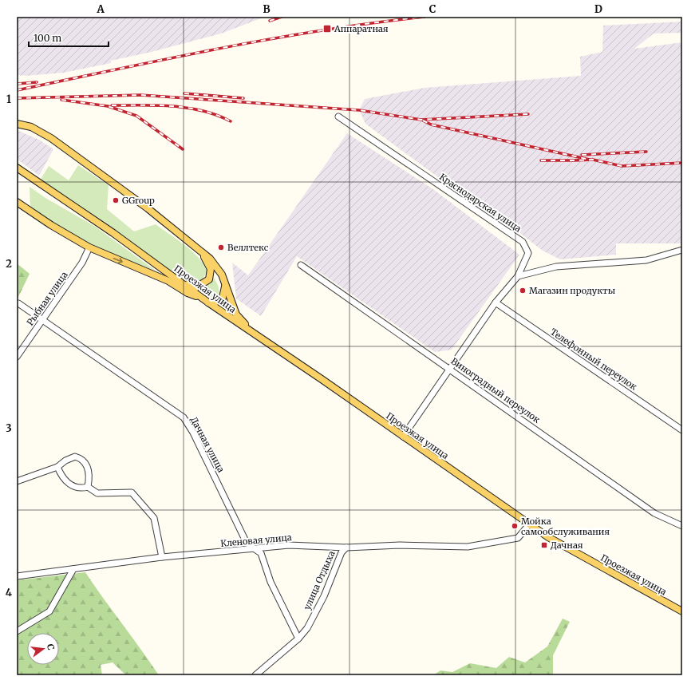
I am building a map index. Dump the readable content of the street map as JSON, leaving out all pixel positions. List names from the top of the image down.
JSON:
{
  "streets": {
    "main road": ["Проезжая улица"],
    "street": [
      "Краснодарская улица",
      "Рыбная улица",
      "Телефонный переулок",
      "Виноградный переулок",
      "Дачная улица",
      "Кленовая улица",
      "улица Отдыха"
    ]
  },
  "crossings": [
    ["Проезжая улица", "Кленовая улица"],
    ["Рыбная улица", "Дачная улица"],
    ["Дачная улица", "Кленовая улица"],
    ["Дачная улица", "улица Отдыха"],
    ["Кленовая улица", "улица Отдыха"]
  ],
  "places": {
    "transit": ["Аппаратная", "Дачная"],
    "other": [
      "GGroup",
      "Веллтекс",
      "Магазин продукты",
      "Мойка самообслуживания"
    ]
  },
  "scale_bar": "100 m",
  "north": "right",
  "grid": {
    "columns": [
      "A",
      "B",
      "C",
      "D"
    ],
    "rows": [
      "1",
      "2",
      "3",
      "4"
    ]
  }
}
